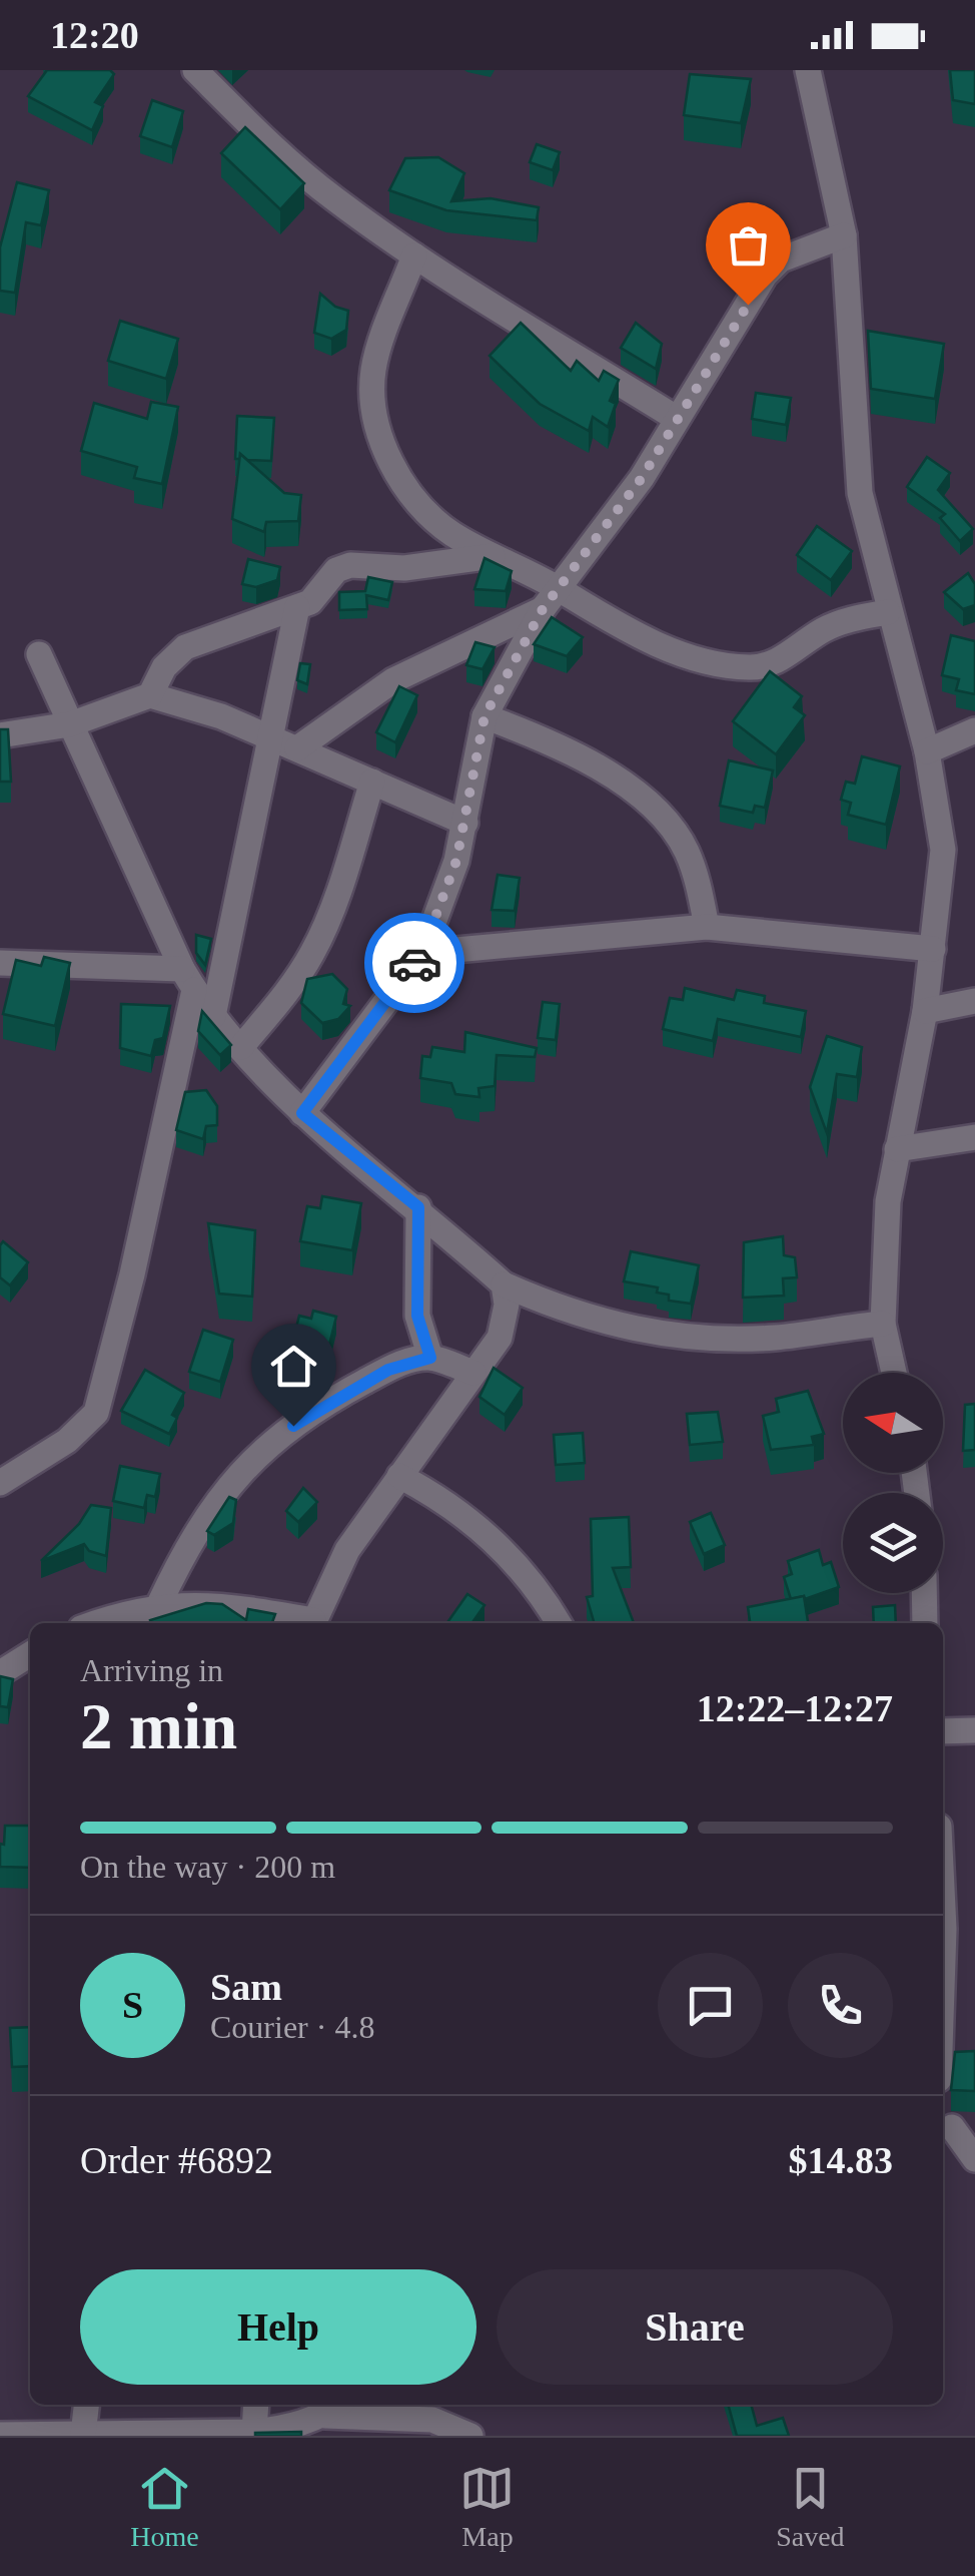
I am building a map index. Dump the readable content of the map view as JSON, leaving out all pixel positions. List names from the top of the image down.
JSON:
{
  "north": "left",
  "page": {
    "status": "12:20",
    "heading": ["2 min", "Arriving in", "12:22–12:27"],
    "panel": [
      "Sam",
      "Courier · 4.8",
      "Order #6892",
      "$14.83"
    ],
    "bar": "On the way · 200 m",
    "round": "S",
    "buttons": ["Help", "Share"],
    "tabs": ["Home", "Map", "Saved"]
  }
}
